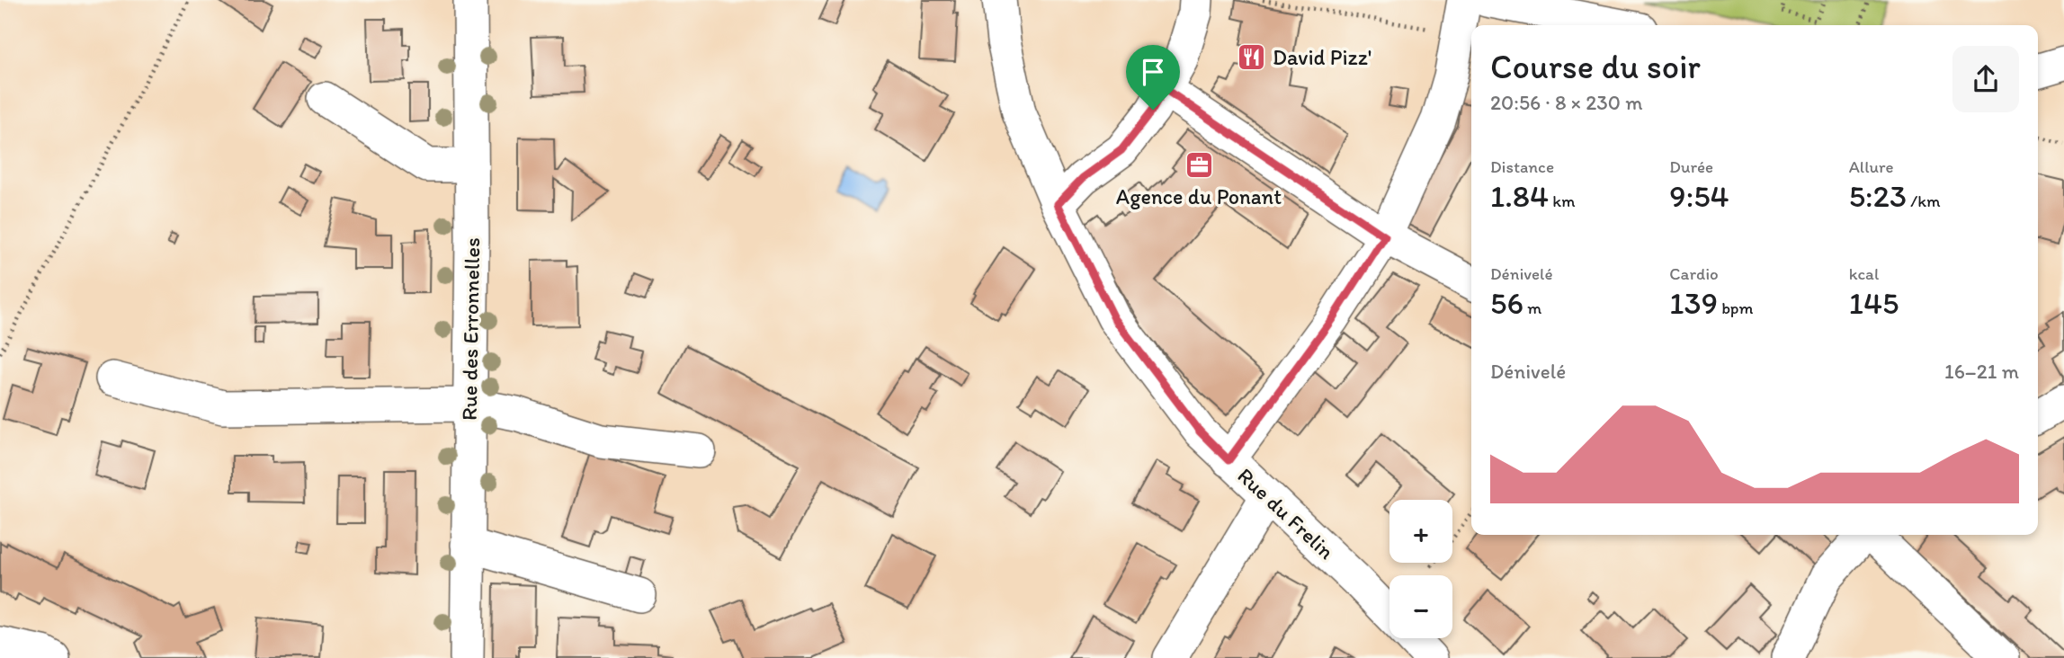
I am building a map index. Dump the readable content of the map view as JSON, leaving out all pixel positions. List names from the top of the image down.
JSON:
{
  "streets": {
    "street": ["Rue des Erronnelles", "Rue du Frelin"]
  },
  "places": {
    "restaurant": ["David Pizz'"],
    "office": ["Agence du Ponant"]
  },
  "page": {
    "heading": ["Course du soir", "20:56 · 8 × 230 m"],
    "stats": [
      ["Distance", "1.84 km"],
      ["Durée", "9:54"],
      ["Allure", "5:23 /km"],
      ["Dénivelé", "56 m"],
      ["Cardio", "139 bpm"],
      ["kcal", "145"]
    ],
    "chart": ["Dénivelé", "16–21 m"],
    "map_buttons": ["+", "−"]
  }
}
